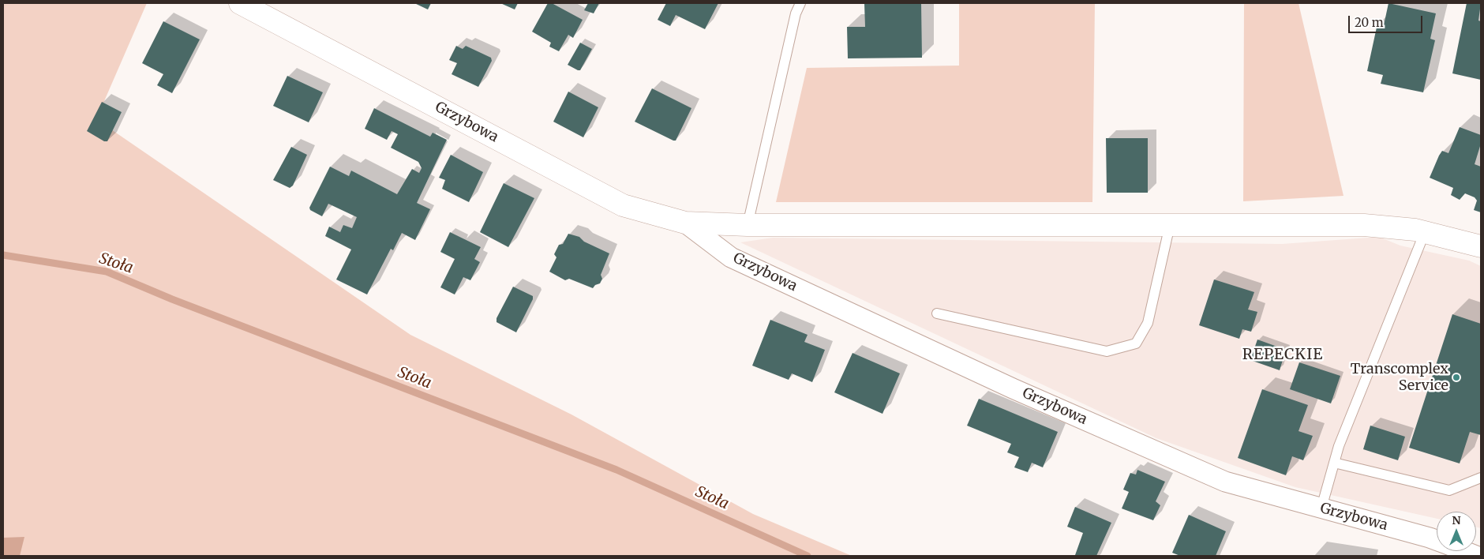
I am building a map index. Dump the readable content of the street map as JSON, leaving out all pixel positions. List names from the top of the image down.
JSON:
{
  "streets": {
    "street": ["Grzybowa"]
  },
  "districts": ["REPECKIE"],
  "water": ["Stoła"],
  "places": ["Transcomplex Service"],
  "scale_bar": "20 m",
  "north": "top"
}
